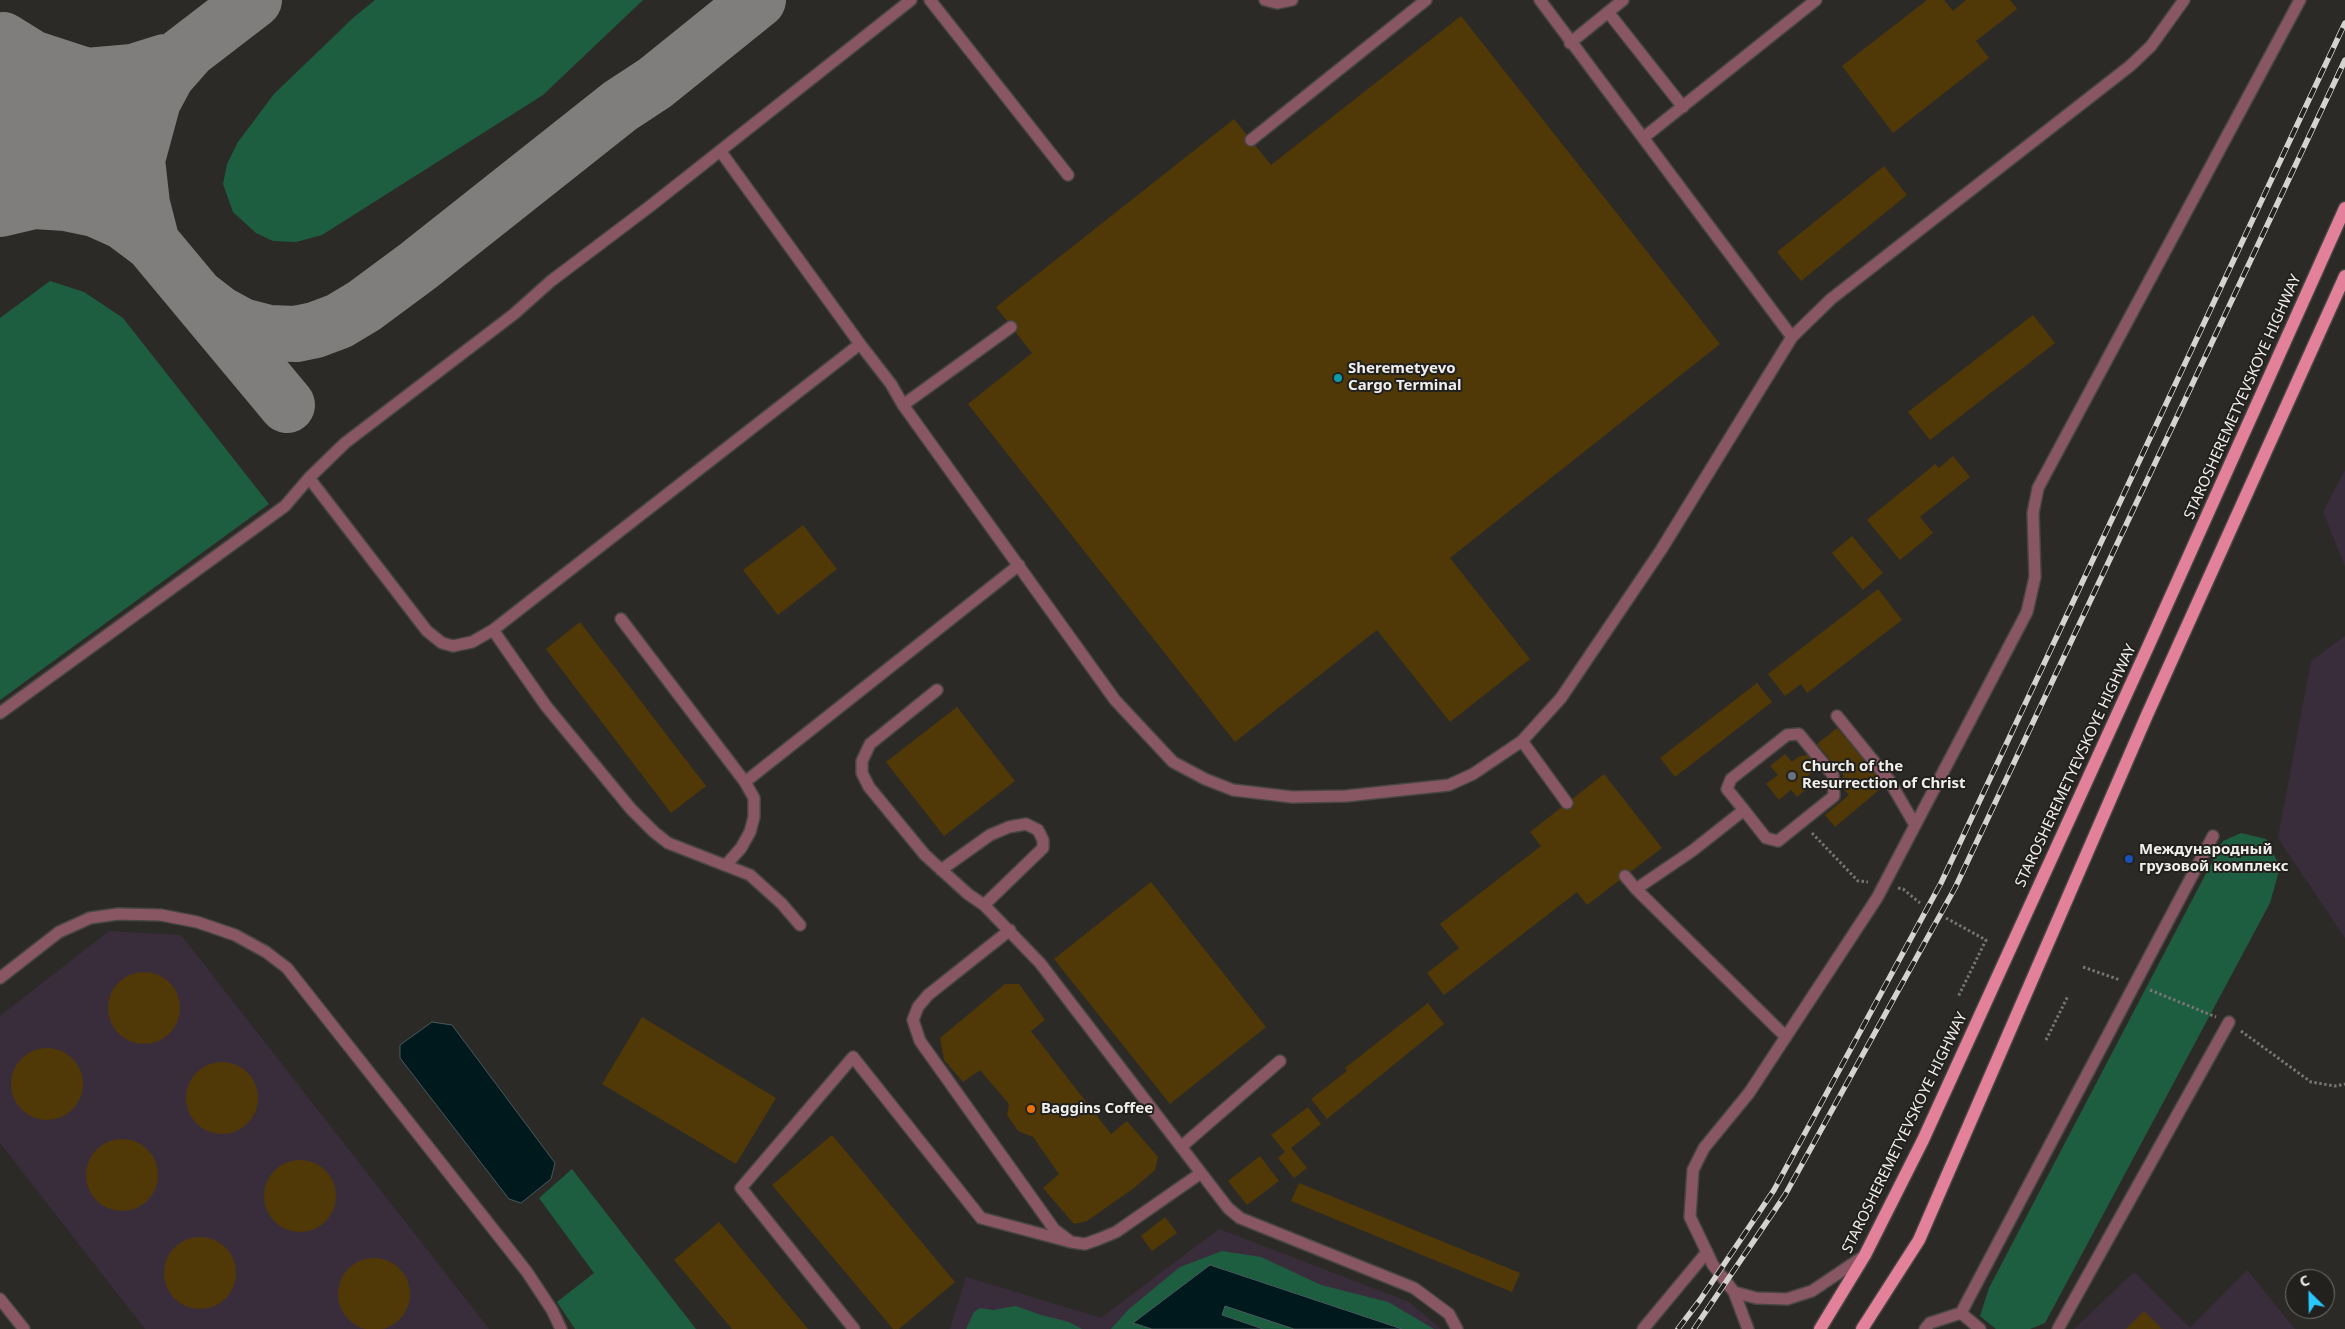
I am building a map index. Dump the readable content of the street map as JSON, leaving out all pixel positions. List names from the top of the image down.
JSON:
{
  "streets": {
    "main road": ["STAROSHEREMETYEVSKOYE HIGHWAY"]
  },
  "places": [
    "Sheremetyevo Cargo Terminal",
    "Church of the Resurrection of Christ",
    "Международный грузовой комплекс",
    "Baggins Coffee"
  ],
  "north": "top left"
}
